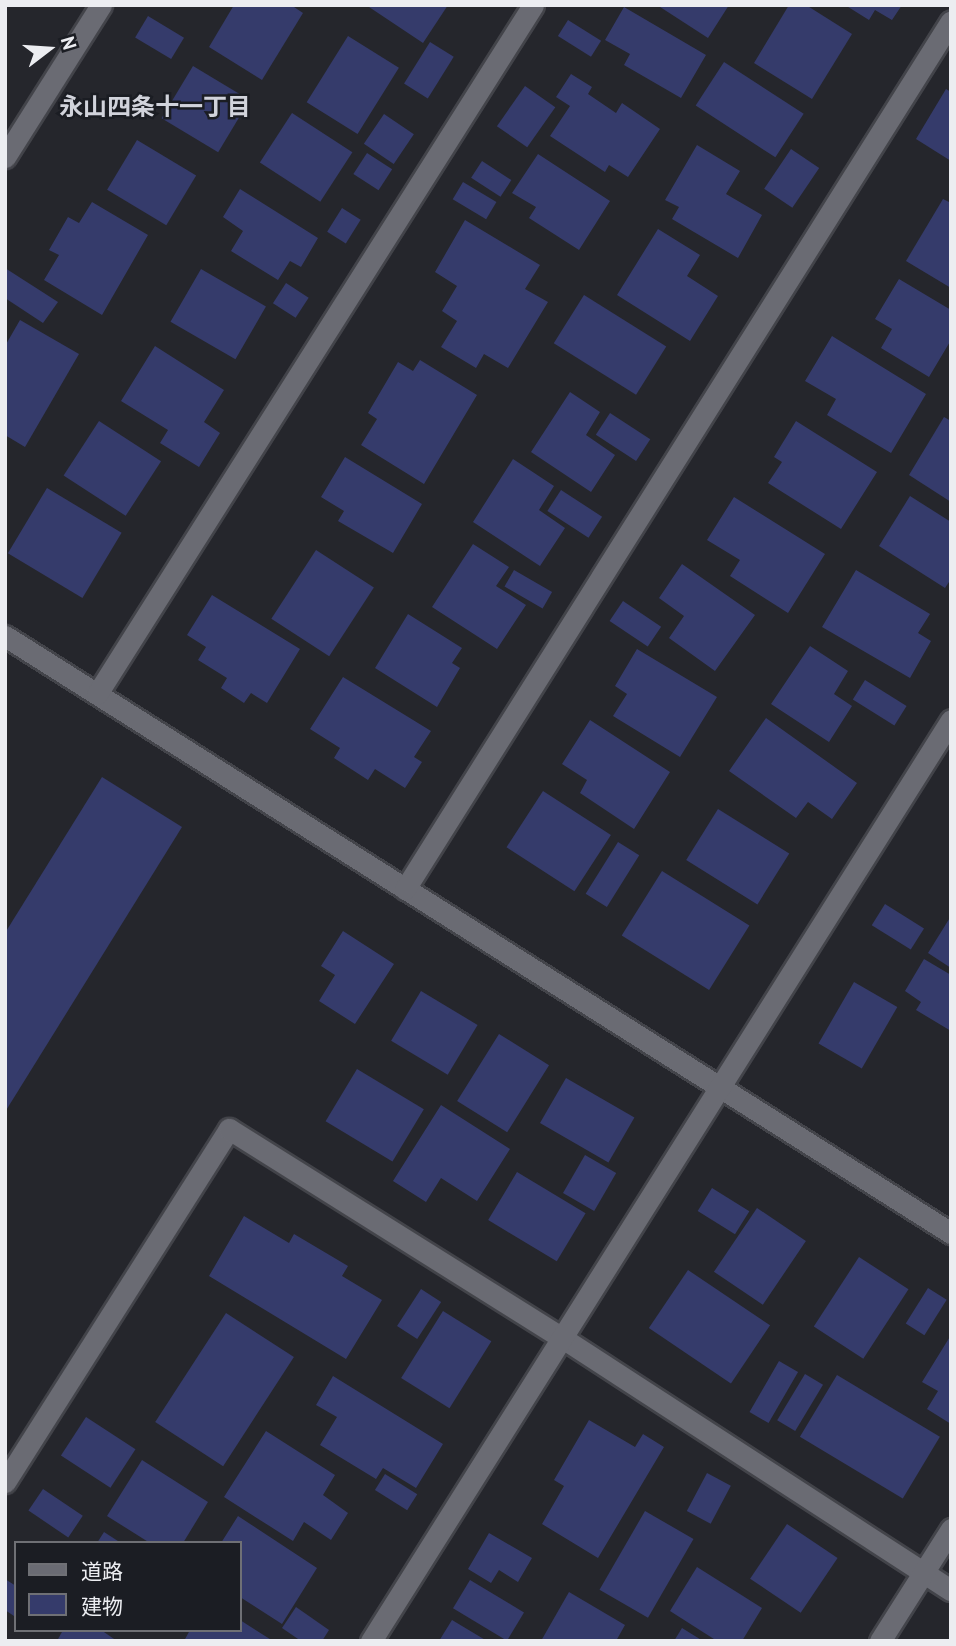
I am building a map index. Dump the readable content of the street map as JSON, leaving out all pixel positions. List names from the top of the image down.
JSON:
{
  "districts": ["永山四条十一丁目"],
  "legend": ["道路", "建物"],
  "north": "right"
}
